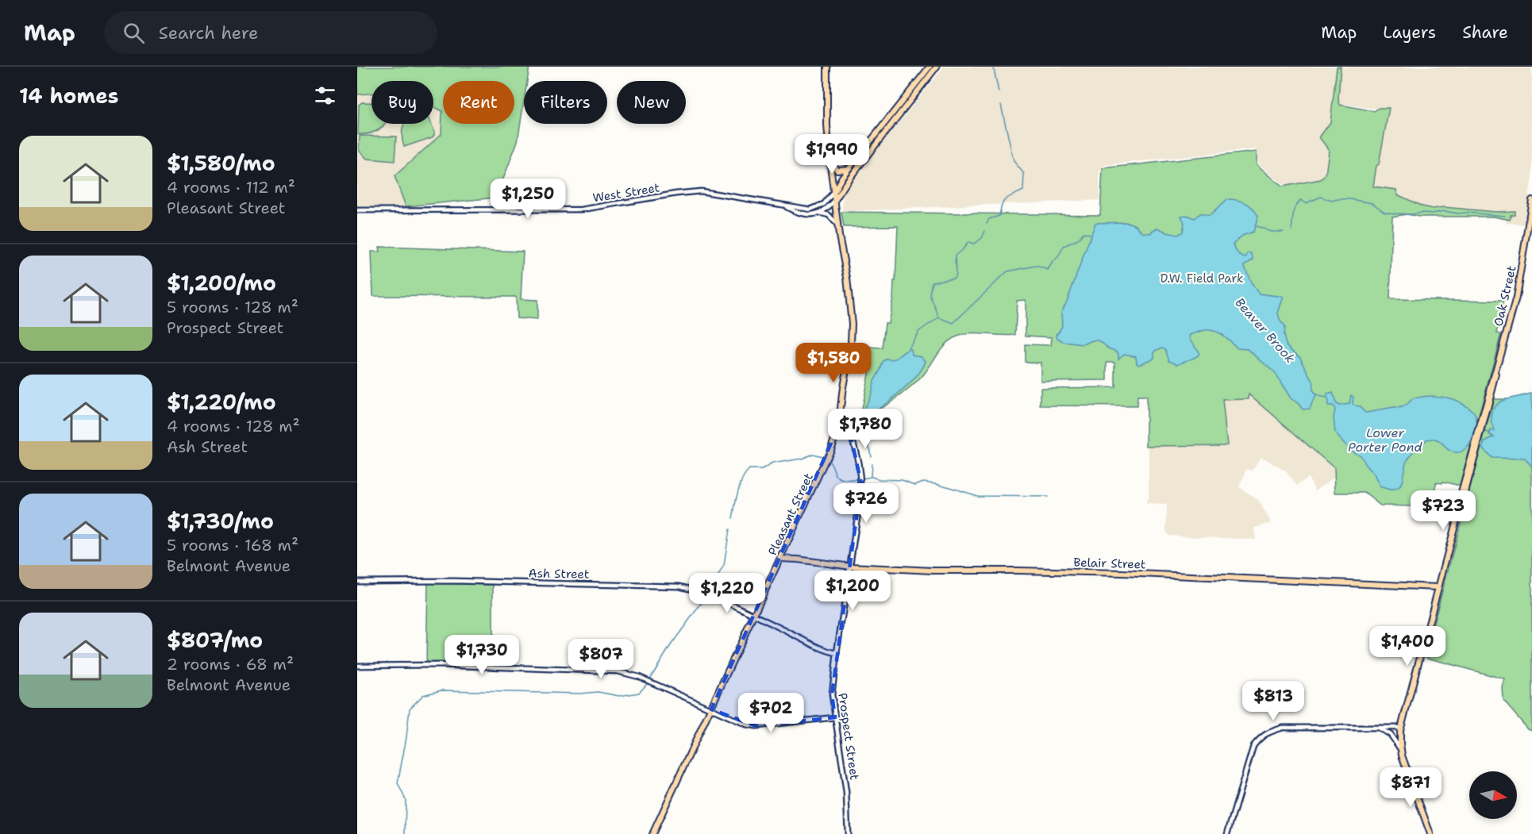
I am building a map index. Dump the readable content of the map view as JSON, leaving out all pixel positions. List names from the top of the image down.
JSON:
{
  "streets": {
    "main road": ["Oak Street", "Pleasant Street", "Belair Street"],
    "street": ["West Street", "Ash Street", "Prospect Street"]
  },
  "crossings": [
    ["West Street", "Pleasant Street"],
    ["Oak Street", "Belair Street"],
    ["Pleasant Street", "Belair Street"],
    ["Pleasant Street", "Ash Street"],
    ["Pleasant Street", "Prospect Street"],
    ["Belair Street", "Prospect Street"],
    ["Ash Street", "Prospect Street"]
  ],
  "water": ["Beaver Brook", "Lower Porter Pond"],
  "parks": ["D.W. Field Park"],
  "north": "right",
  "page": {
    "header": "Map",
    "search": "Search here",
    "nav": ["Map", "Layers", "Share"],
    "heading": "14 homes",
    "chip": [
      "Buy",
      "Rent",
      "Filters",
      "New"
    ],
    "list": [
      {
        "name": "$1,580/mo",
        "note": "4 rooms · 112 m² · Pleasant Street"
      },
      {
        "name": "$1,200/mo",
        "note": "5 rooms · 128 m² · Prospect Street"
      },
      {
        "name": "$1,220/mo",
        "note": "4 rooms · 128 m² · Ash Street"
      },
      {
        "name": "$1,730/mo",
        "note": "5 rooms · 168 m² · Belmont Avenue"
      },
      {
        "name": "$807/mo",
        "note": "2 rooms · 68 m² · Belmont Avenue"
      }
    ],
    "price": [
      "$1,990",
      "$1,250",
      "$1,580",
      "$1,780",
      "$726",
      "$723",
      "$1,200",
      "$1,220",
      "$1,400",
      "$1,730",
      "$807",
      "$813",
      "$702",
      "$871"
    ]
  }
}
